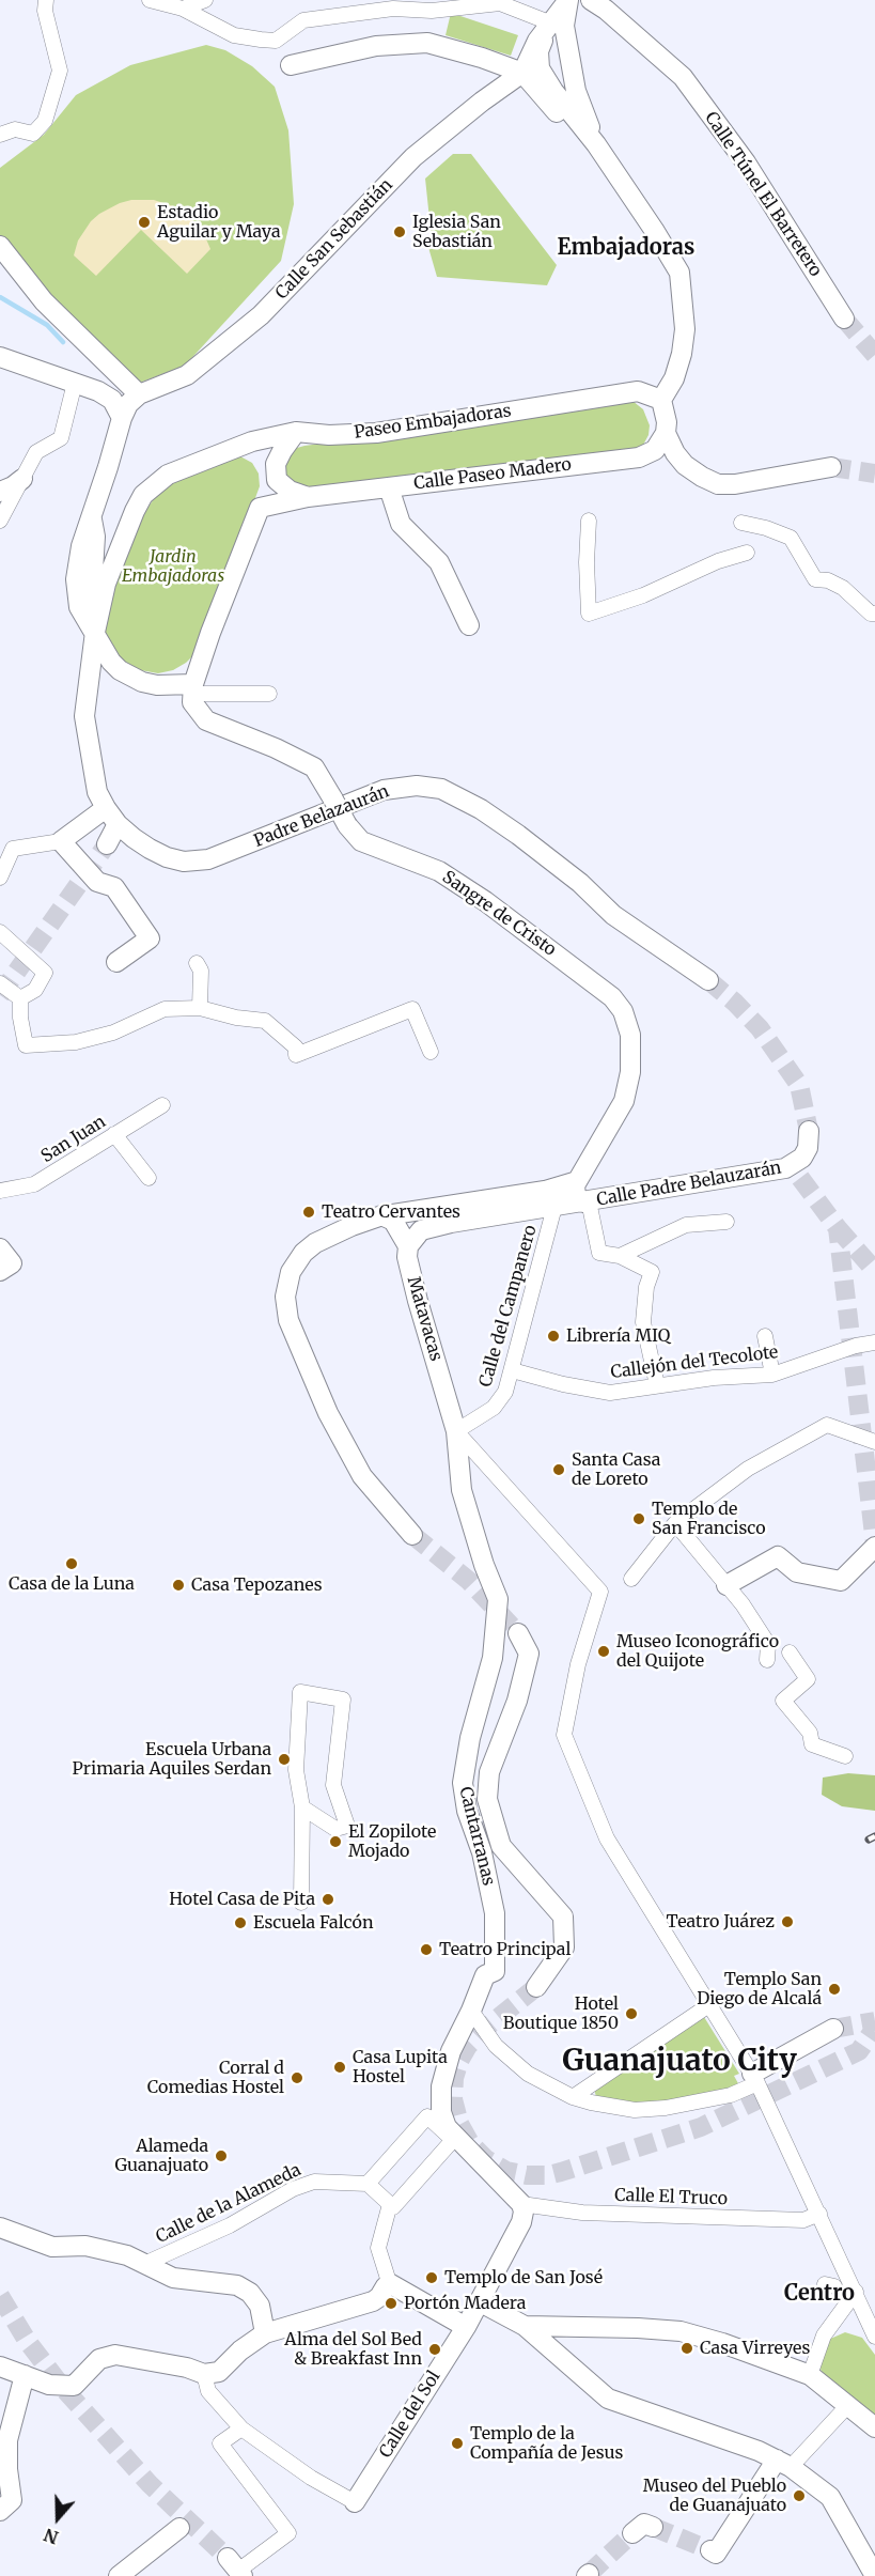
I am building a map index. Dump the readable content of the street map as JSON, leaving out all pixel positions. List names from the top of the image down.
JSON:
{
  "streets": {
    "street": [
      "Calle Túnel El Barretero",
      "Calle San Sebastián",
      "Paseo Embajadoras",
      "Calle Paseo Madero",
      "Padre Belazaurán",
      "Sangre de Cristo",
      "San Juan",
      "Calle Padre Belauzarán",
      "Calle del Campanero",
      "Matavacas",
      "Callejón del Tecolote",
      "Cantarranas",
      "Calle El Truco",
      "Calle de la Alameda",
      "Calle del Sol"
    ]
  },
  "crossings": [
    ["Calle Padre Belauzarán", "Calle del Campanero"],
    ["Calle Padre Belauzarán", "Matavacas"],
    ["Calle del Campanero", "Matavacas"],
    ["Calle del Campanero", "Cantarranas"],
    ["Matavacas", "Cantarranas"],
    ["Cantarranas", "Calle El Truco"],
    ["Cantarranas", "Calle del Sol"],
    ["Calle El Truco", "Calle del Sol"]
  ],
  "districts": ["Embajadoras", "Guanajuato City", "Centro"],
  "parks": ["Jardin Embajadoras"],
  "places": [
    "Estadio Aguilar y Maya",
    "Iglesia San Sebastián",
    "Teatro Cervantes",
    "Librería MIQ",
    "Santa Casa de Loreto",
    "Templo de San Francisco",
    "Casa de la Luna",
    "Casa Tepozanes",
    "Museo Iconográfico del Quijote",
    "Escuela Urbana Primaria Aquiles Serdan",
    "El Zopilote Mojado",
    "Hotel Casa de Pita",
    "Teatro Juárez",
    "Escuela Falcón",
    "Teatro Principal",
    "Templo San Diego de Alcalá",
    "Hotel Boutique 1850",
    "Casa Lupita Hostel",
    "Corral d Comedias Hostel",
    "Alameda Guanajuato",
    "Templo de San José",
    "Portón Madera",
    "Casa Virreyes",
    "Alma del Sol Bed & Breakfast Inn",
    "Templo de la Compañía de Jesus",
    "Museo del Pueblo de Guanajuato"
  ],
  "north": "bottom"
}
